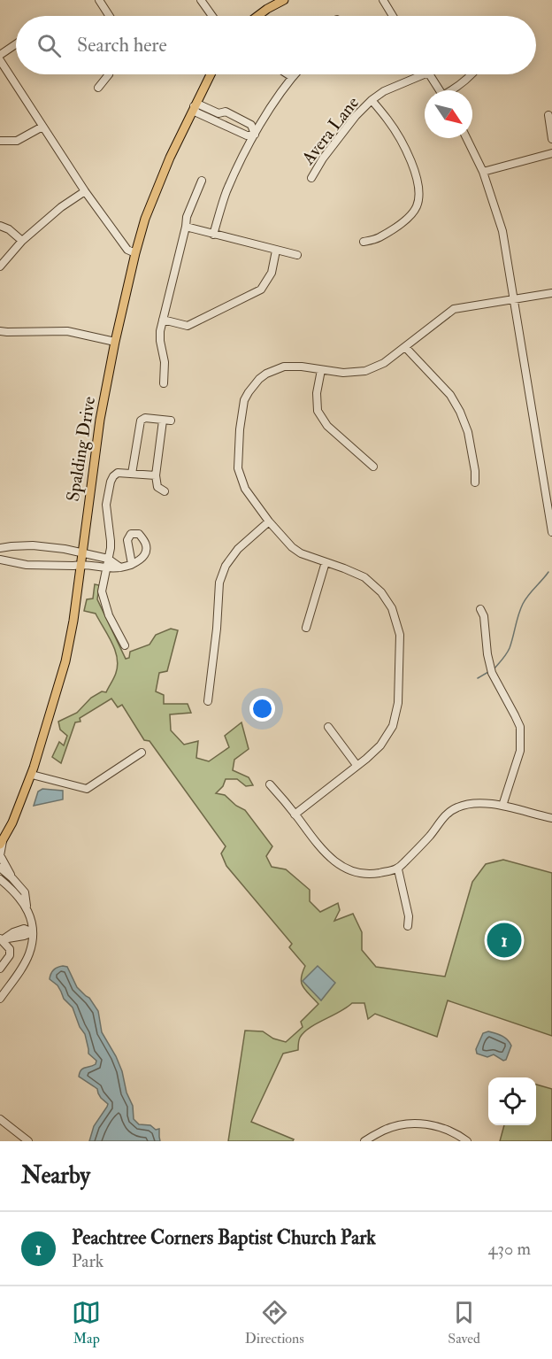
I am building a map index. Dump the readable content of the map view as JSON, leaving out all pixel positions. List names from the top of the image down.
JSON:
{
  "streets": {
    "main road": ["Spalding Drive"],
    "street": ["Avera Lane"]
  },
  "north": "bottom right",
  "page": {
    "search": "Search here",
    "pins": "1",
    "heading": "Nearby",
    "list": [
      {
        "mark": "1",
        "name": "Peachtree Corners Baptist Church Park",
        "note": "Park",
        "value": "430 m"
      }
    ],
    "nav": ["Map", "Directions", "Saved"]
  }
}
